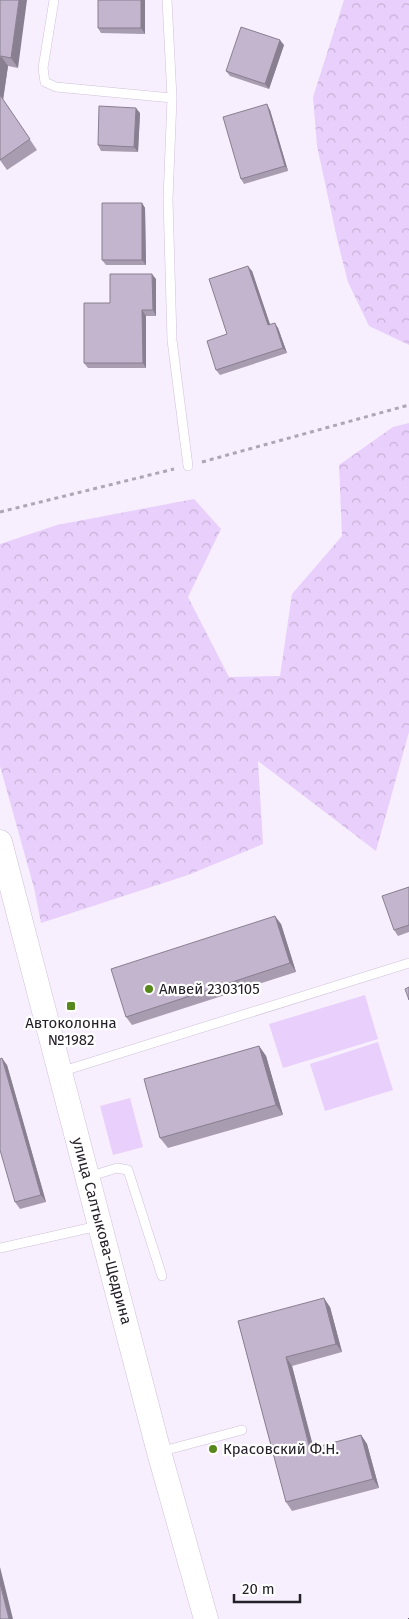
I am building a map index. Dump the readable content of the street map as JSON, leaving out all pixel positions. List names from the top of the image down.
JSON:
{
  "streets": {
    "street": ["улица Салтыкова-Щедрина"]
  },
  "places": {
    "other": ["Амвей 2303105", "Красовский Ф.Н."],
    "transit": ["Автоколонна №1982"]
  },
  "scale_bar": "20 m"
}
